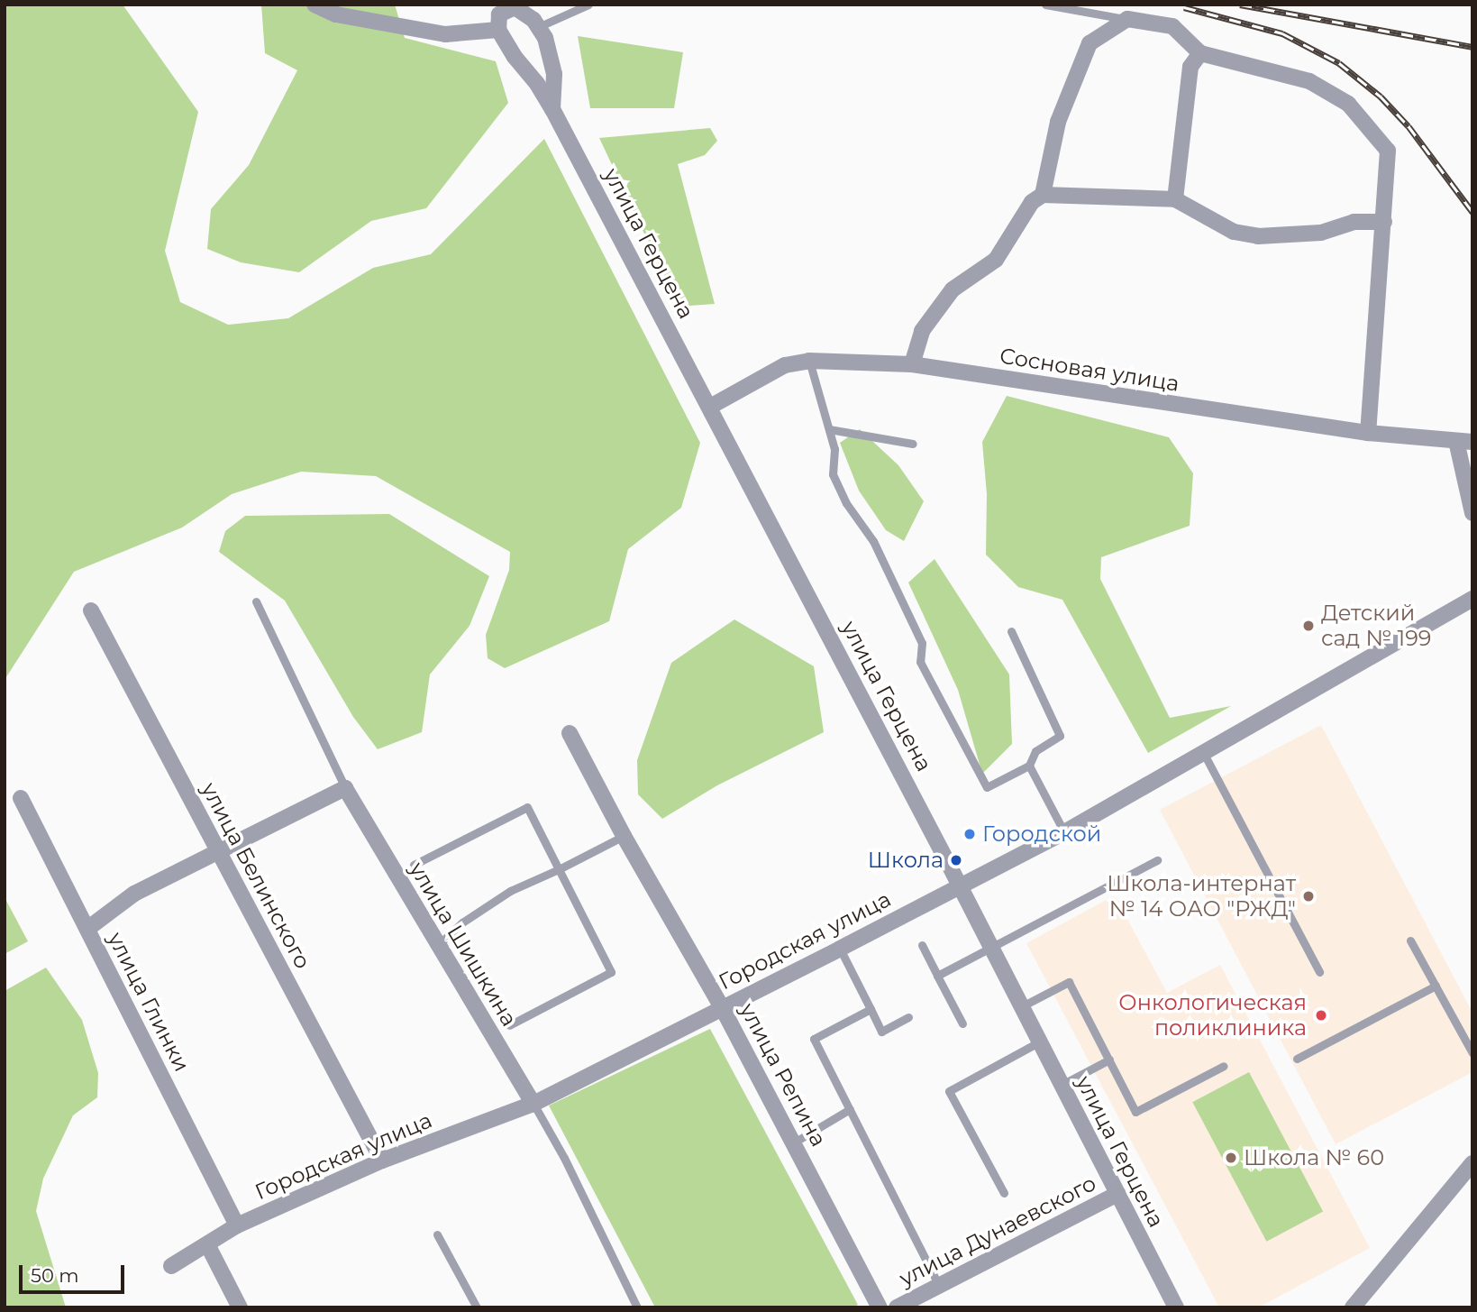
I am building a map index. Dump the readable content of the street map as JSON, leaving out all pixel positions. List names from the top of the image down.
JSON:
{
  "streets": {
    "street": [
      "улица Герцена",
      "Сосновая улица",
      "улица Белинского",
      "Городская улица",
      "улица Шишкина",
      "улица Глинки",
      "улица Репина",
      "улица Дунаевского"
    ]
  },
  "crossings": [
    ["улица Герцена", "Сосновая улица"],
    ["улица Герцена", "Городская улица"],
    ["улица Герцена", "улица Дунаевского"],
    ["улица Белинского", "Городская улица"],
    ["Городская улица", "улица Шишкина"],
    ["Городская улица", "улица Глинки"],
    ["Городская улица", "улица Репина"]
  ],
  "places": [
    "Детский сад № 199",
    "Городской",
    "Школа",
    "Школа-интернат № 14 ОАО \"РЖД\"",
    "Онкологическая поликлиника",
    "Школа № 60"
  ],
  "scale_bar": "50 m"
}
